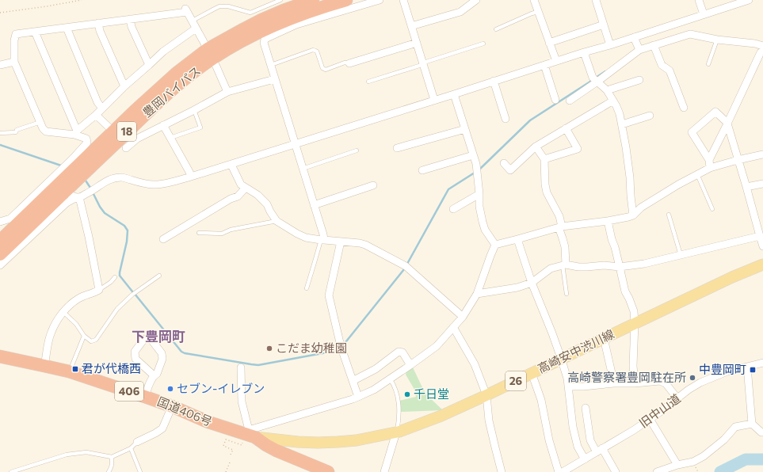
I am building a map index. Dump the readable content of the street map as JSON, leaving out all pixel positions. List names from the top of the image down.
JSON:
{
  "streets": {
    "highway": [
      "豊岡バイパス",
      "18",
      "406",
      "国道406号"
    ],
    "main road": ["高崎安中渋川線", "26"],
    "street": ["旧中山道"]
  },
  "crossings": [
    ["高崎安中渋川線", "国道406号"]
  ],
  "districts": ["下豊岡町"],
  "places": {
    "other": [
      "こだま幼稚園",
      "高崎警察署豊岡駐在所",
      "セブン-イレブン",
      "千日堂"
    ],
    "transit": ["君が代橋西", "中豊岡町"]
  }
}
